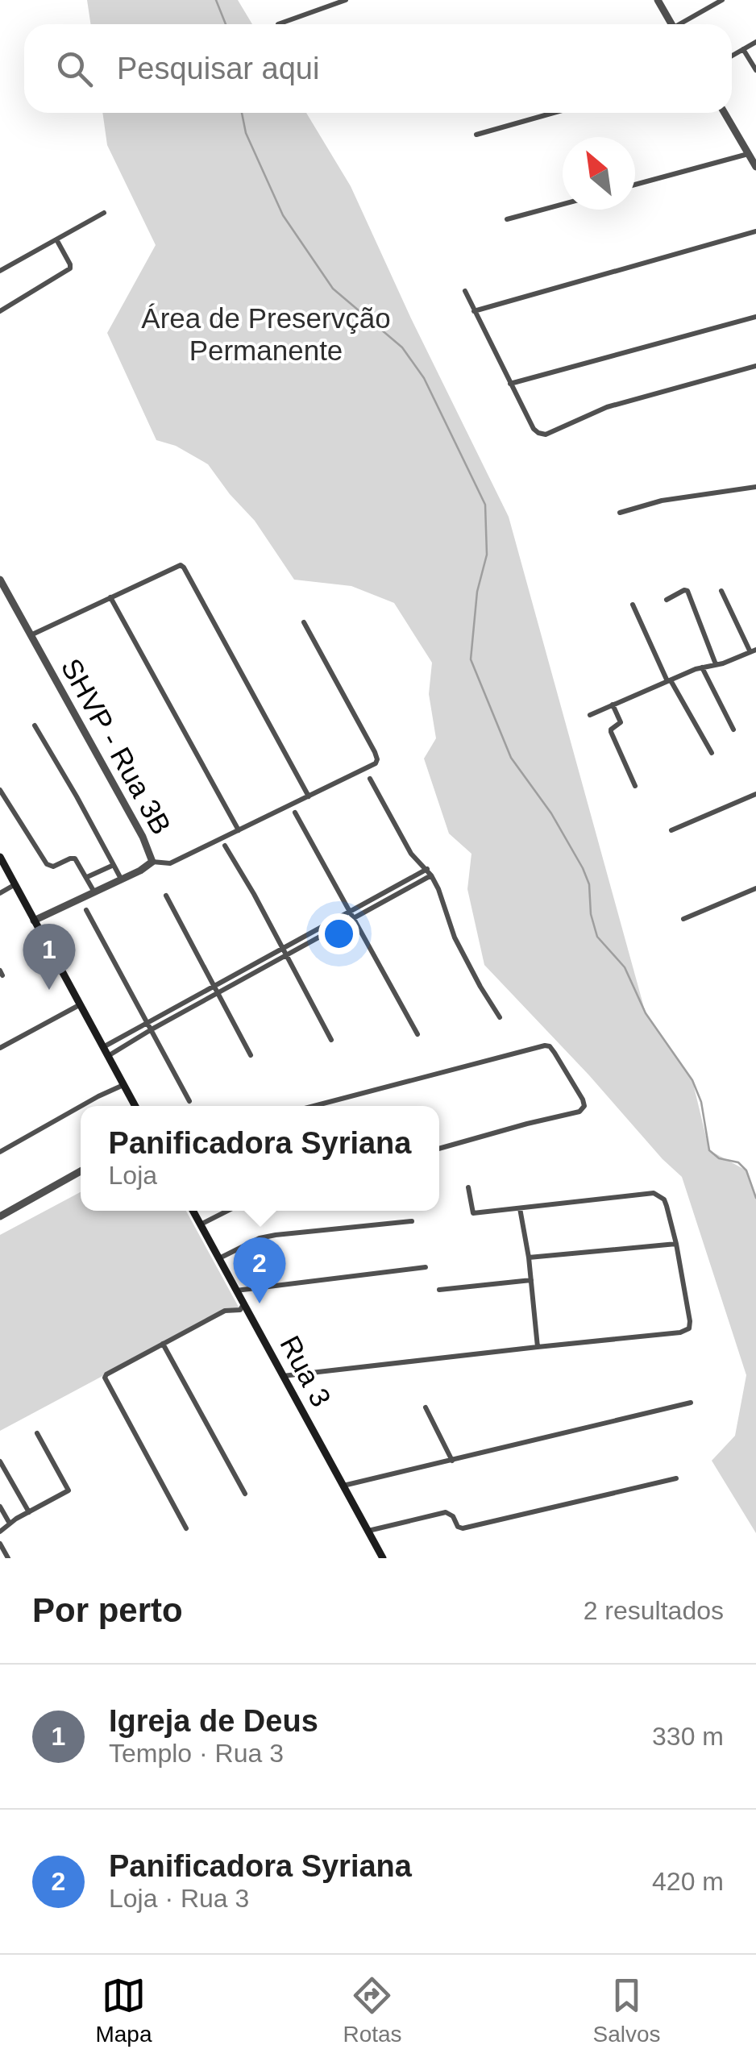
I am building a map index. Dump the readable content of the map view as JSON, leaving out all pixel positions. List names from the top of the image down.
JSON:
{
  "streets": {
    "main road": ["Rua 3"],
    "street": ["SHVP - Rua 3B"]
  },
  "parks": ["Área de Preservção Permanente"],
  "north": "top left",
  "page": {
    "search": "Pesquisar aqui",
    "pins": ["1", "2"],
    "popup": ["Panificadora Syriana", "Loja"],
    "heading": ["Por perto", "2 resultados"],
    "list": [
      {
        "mark": "1",
        "name": "Igreja de Deus",
        "note": "Templo · Rua 3",
        "value": "330 m"
      },
      {
        "mark": "2",
        "name": "Panificadora Syriana",
        "note": "Loja · Rua 3",
        "value": "420 m"
      }
    ],
    "nav": ["Mapa", "Rotas", "Salvos"]
  }
}
